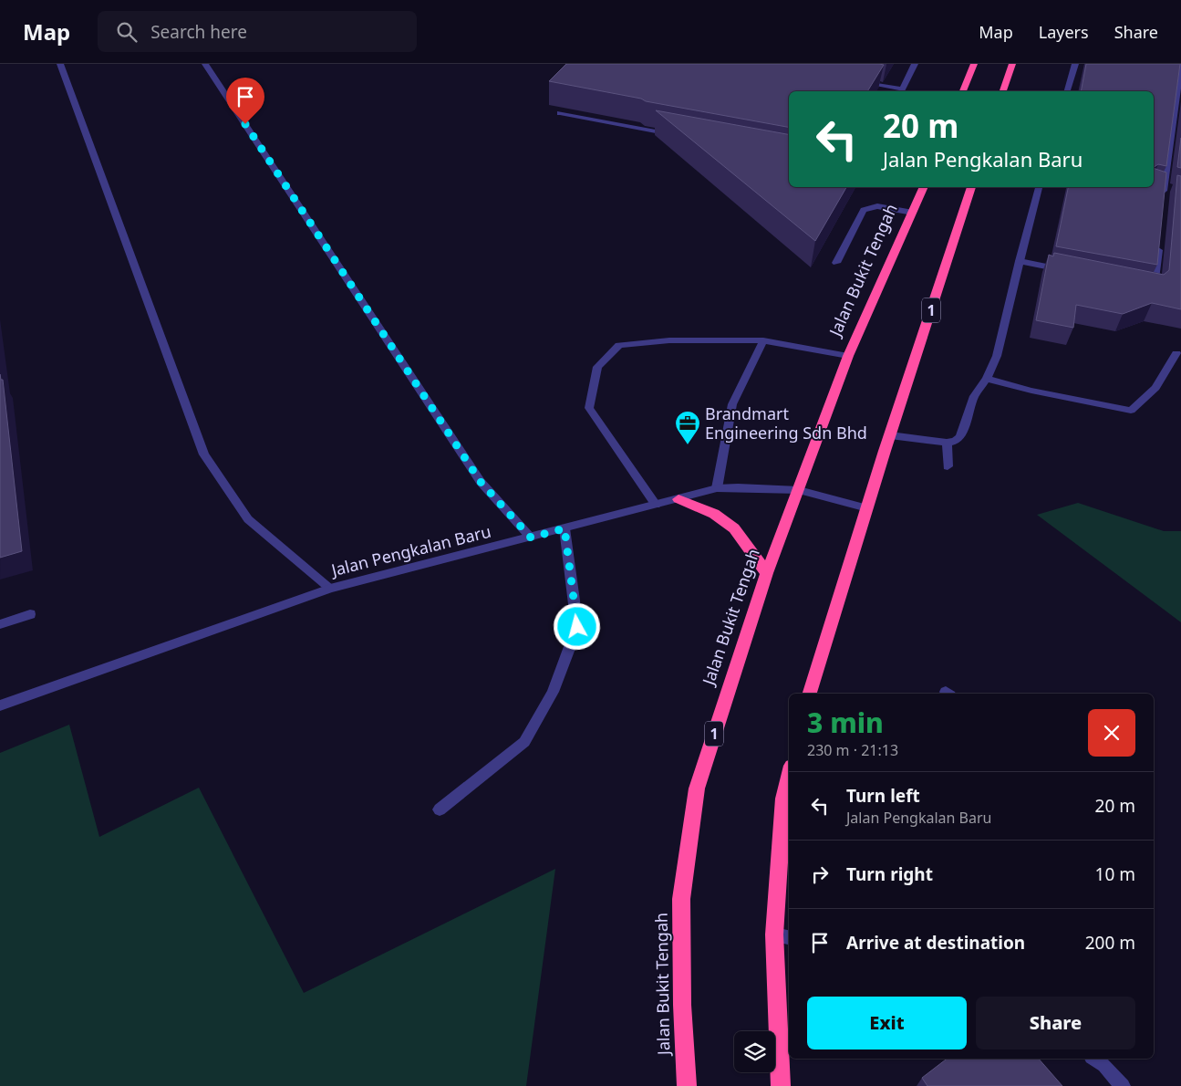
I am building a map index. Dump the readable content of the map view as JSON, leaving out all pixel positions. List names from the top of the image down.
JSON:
{
  "streets": {
    "highway": ["Jalan Bukit Tengah", "1"],
    "street": ["Jalan Pengkalan Baru"]
  },
  "crossings": [
    ["Jalan Bukit Tengah", "Jalan Pengkalan Baru"],
    ["1", "Jalan Pengkalan Baru"]
  ],
  "places": {
    "office": ["Brandmart Engineering Sdn Bhd"]
  },
  "page": {
    "header": "Map",
    "search": "Search here",
    "nav": ["Map", "Layers", "Share"],
    "turn": ["20 m", "Jalan Pengkalan Baru"],
    "heading": ["3 min", "230 m · 21:13"],
    "list": [
      {
        "name": "Turn left",
        "note": "Jalan Pengkalan Baru",
        "value": "20 m"
      },
      {
        "name": "Turn right",
        "value": "10 m"
      },
      {
        "name": "Arrive at destination",
        "value": "200 m"
      }
    ],
    "buttons": ["Exit", "Share"]
  }
}
